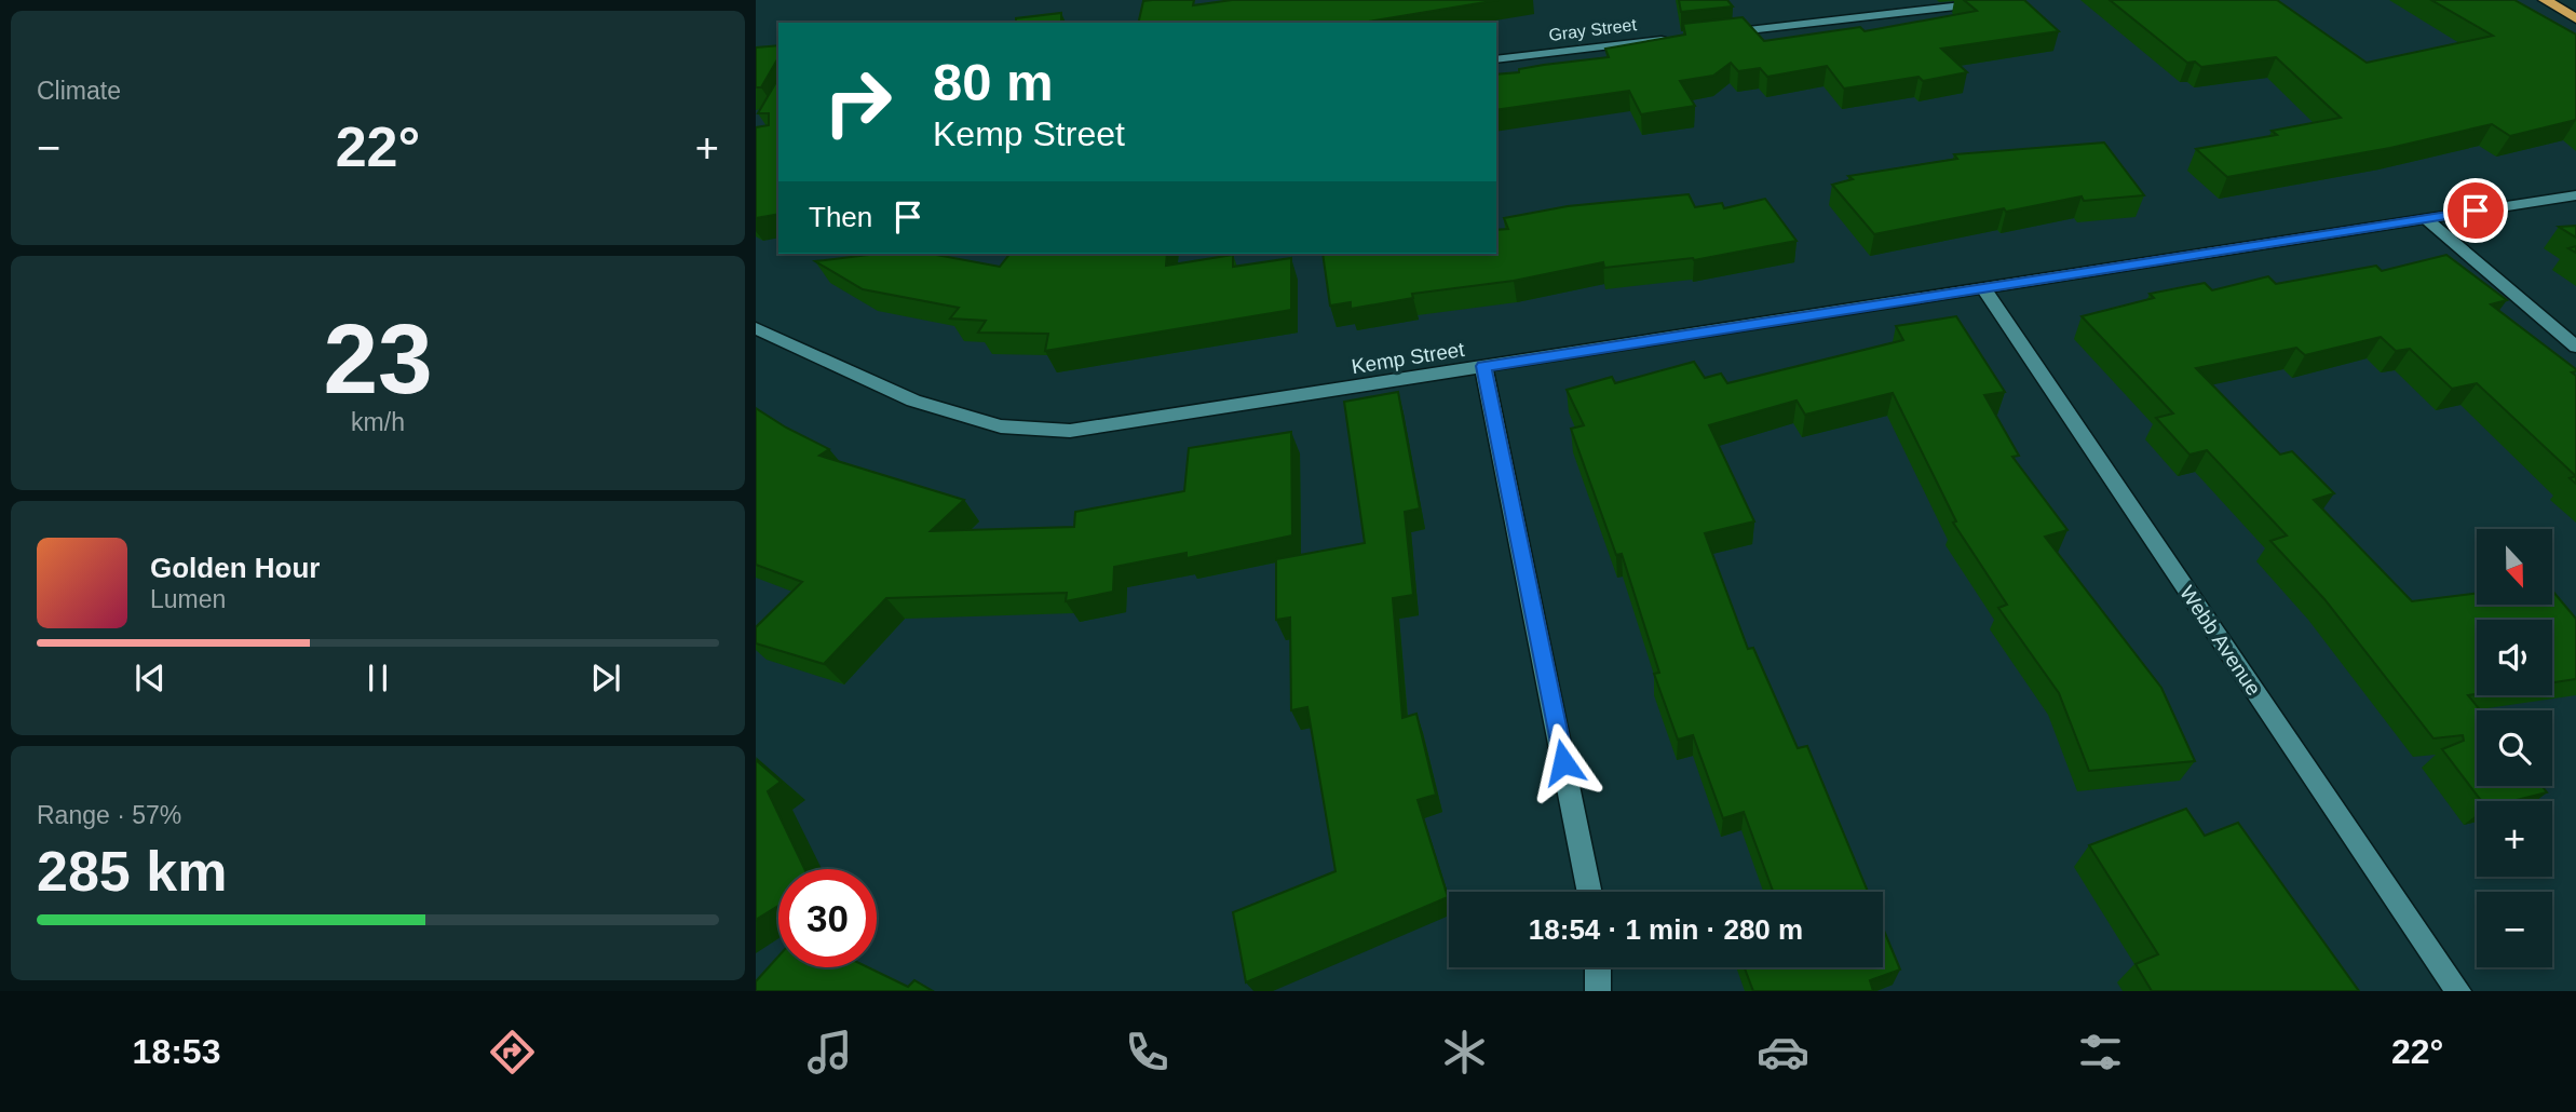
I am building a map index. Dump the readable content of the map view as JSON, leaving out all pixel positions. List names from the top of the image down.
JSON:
{
  "streets": {
    "street": ["Gray Street", "Kemp Street", "Webb Avenue"]
  },
  "crossings": [
    ["Kemp Street", "Webb Avenue"]
  ],
  "north": "bottom",
  "page": {
    "tile": [
      "Climate",
      ["23", "km/h"],
      ["Range · 57%", "285 km"]
    ],
    "turn": ["80 m", "Kemp Street"],
    "heat": ["−", "22°", "+"],
    "then": "Then",
    "map_buttons": ["+", "−"],
    "song": ["Golden Hour", "Lumen"],
    "limit": "30",
    "trip": "18:54 · 1 min · 280 m",
    "tabs": ["18:53", "22°"]
  }
}
